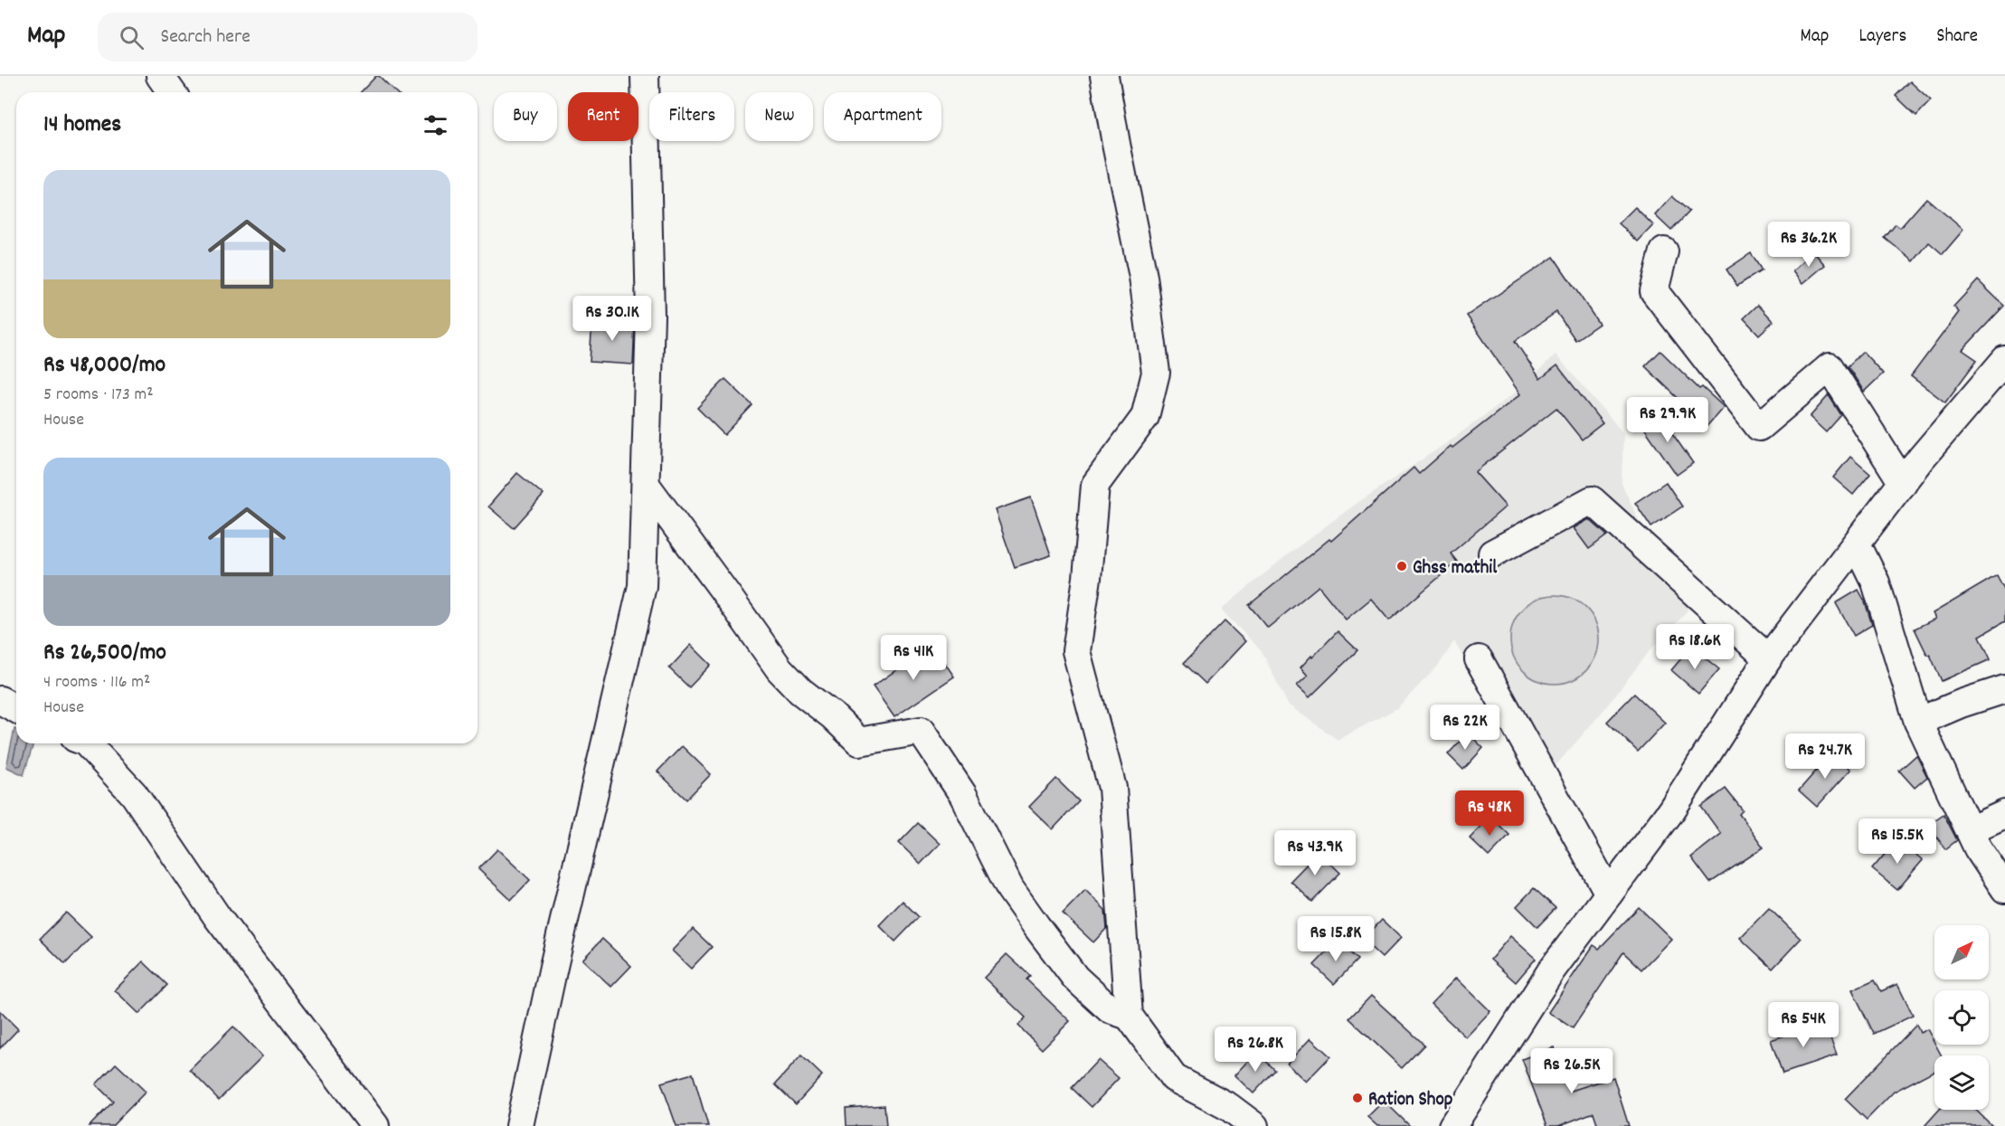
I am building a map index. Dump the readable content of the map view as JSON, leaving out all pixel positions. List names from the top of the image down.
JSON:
{
  "places": ["Ghss mathil", "Ration Shop"],
  "north": "top right",
  "page": {
    "header": "Map",
    "search": "Search here",
    "nav": ["Map", "Layers", "Share"],
    "chip": [
      "Buy",
      "Rent",
      "Filters",
      "New",
      "Apartment"
    ],
    "heading": "14 homes",
    "list": [
      {
        "name": "Rs 48,000/mo",
        "note": "5 rooms · 173 m² · House"
      },
      {
        "name": "Rs 26,500/mo",
        "note": "4 rooms · 116 m² · House"
      }
    ],
    "price": [
      "Rs 36.2K",
      "Rs 30.1K",
      "Rs 29.9K",
      "Rs 18.6K",
      "Rs 41K",
      "Rs 22K",
      "Rs 24.7K",
      "Rs 48K",
      "Rs 15.5K",
      "Rs 43.9K",
      "Rs 15.8K",
      "Rs 54K",
      "Rs 26.8K",
      "Rs 26.5K"
    ]
  }
}
